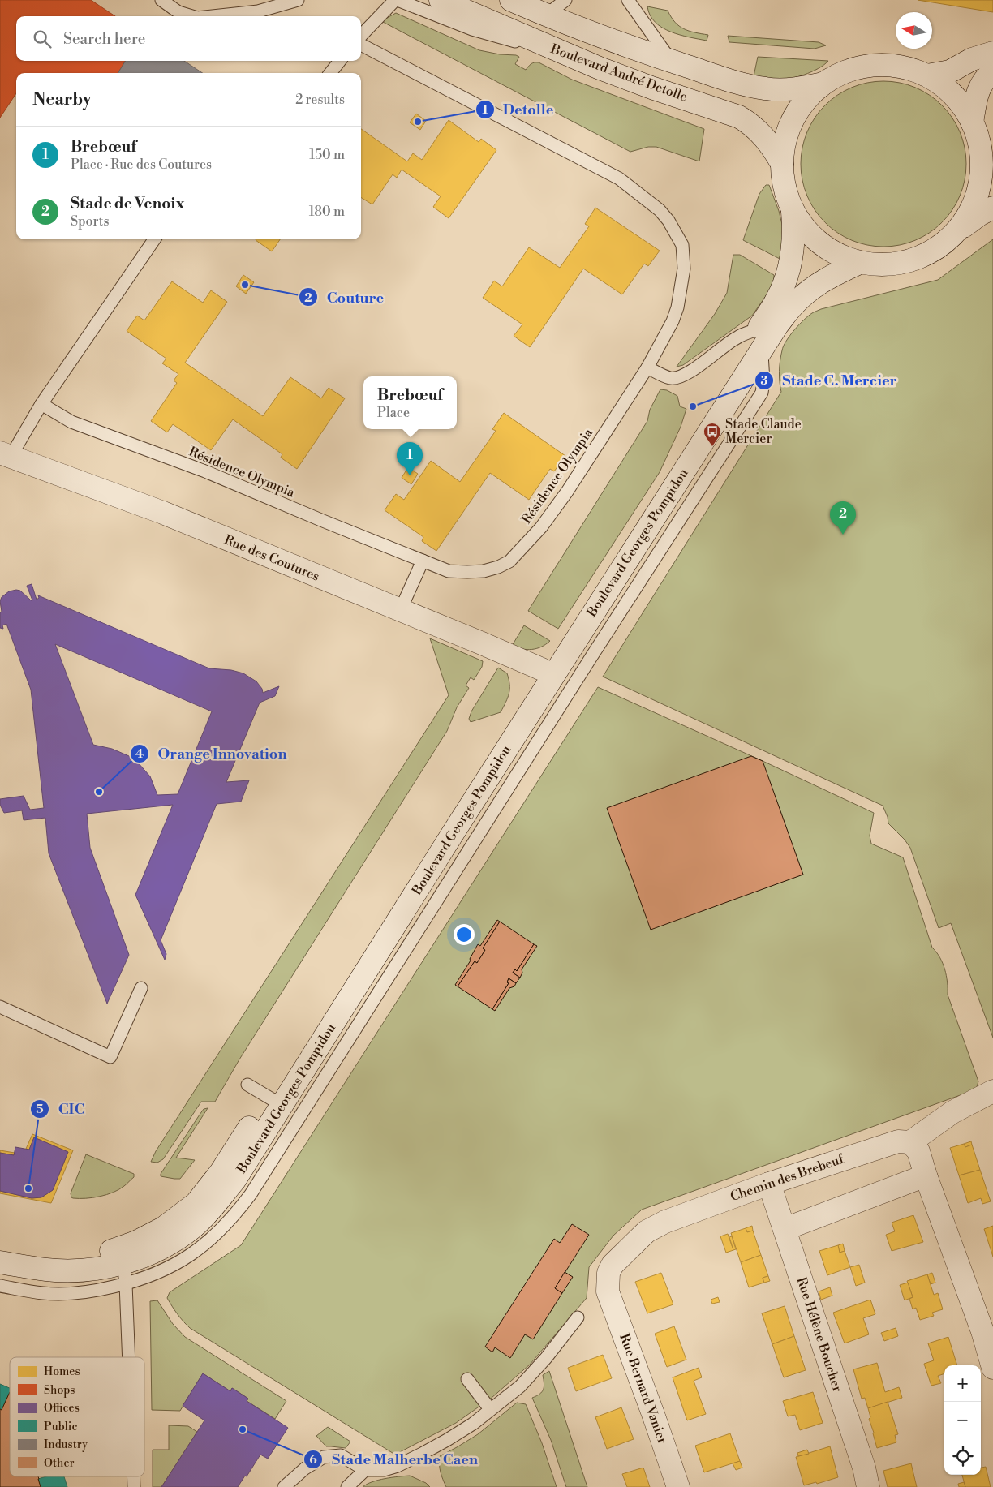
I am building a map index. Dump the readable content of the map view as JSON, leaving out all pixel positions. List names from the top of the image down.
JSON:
{
  "streets": {
    "street": [
      "Boulevard André Detolle",
      "Boulevard Georges Pompidou",
      "Rue des Coutures",
      "Chemin des Brebeuf",
      "Rue Hélène Boucher",
      "Rue Bernard Vanier"
    ],
    "lane": ["Résidence Olympia"]
  },
  "crossings": [
    ["Boulevard Georges Pompidou", "Rue des Coutures"],
    ["Chemin des Brebeuf", "Rue Hélène Boucher"],
    ["Chemin des Brebeuf", "Rue Bernard Vanier"]
  ],
  "places": {
    "other": [
      "Detolle",
      "Couture",
      "Stade C. Mercier",
      "Orange Innovation",
      "CIC",
      "Stade Malherbe Caen"
    ],
    "bus stop": ["Stade Claude Mercier"]
  },
  "legend": [
    "Homes",
    "Shops",
    "Offices",
    "Public",
    "Industry",
    "Other"
  ],
  "north": "left",
  "page": {
    "search": "Search here",
    "heading": ["Nearby", "2 results"],
    "list": [
      {
        "mark": "1",
        "name": "Brebœuf",
        "note": "Place · Rue des Coutures",
        "value": "150 m"
      },
      {
        "mark": "2",
        "name": "Stade de Venoix",
        "note": "Sports",
        "value": "180 m"
      }
    ],
    "popup": ["Brebœuf", "Place"],
    "pins": ["1", "2"],
    "map_buttons": ["+", "−"]
  }
}
